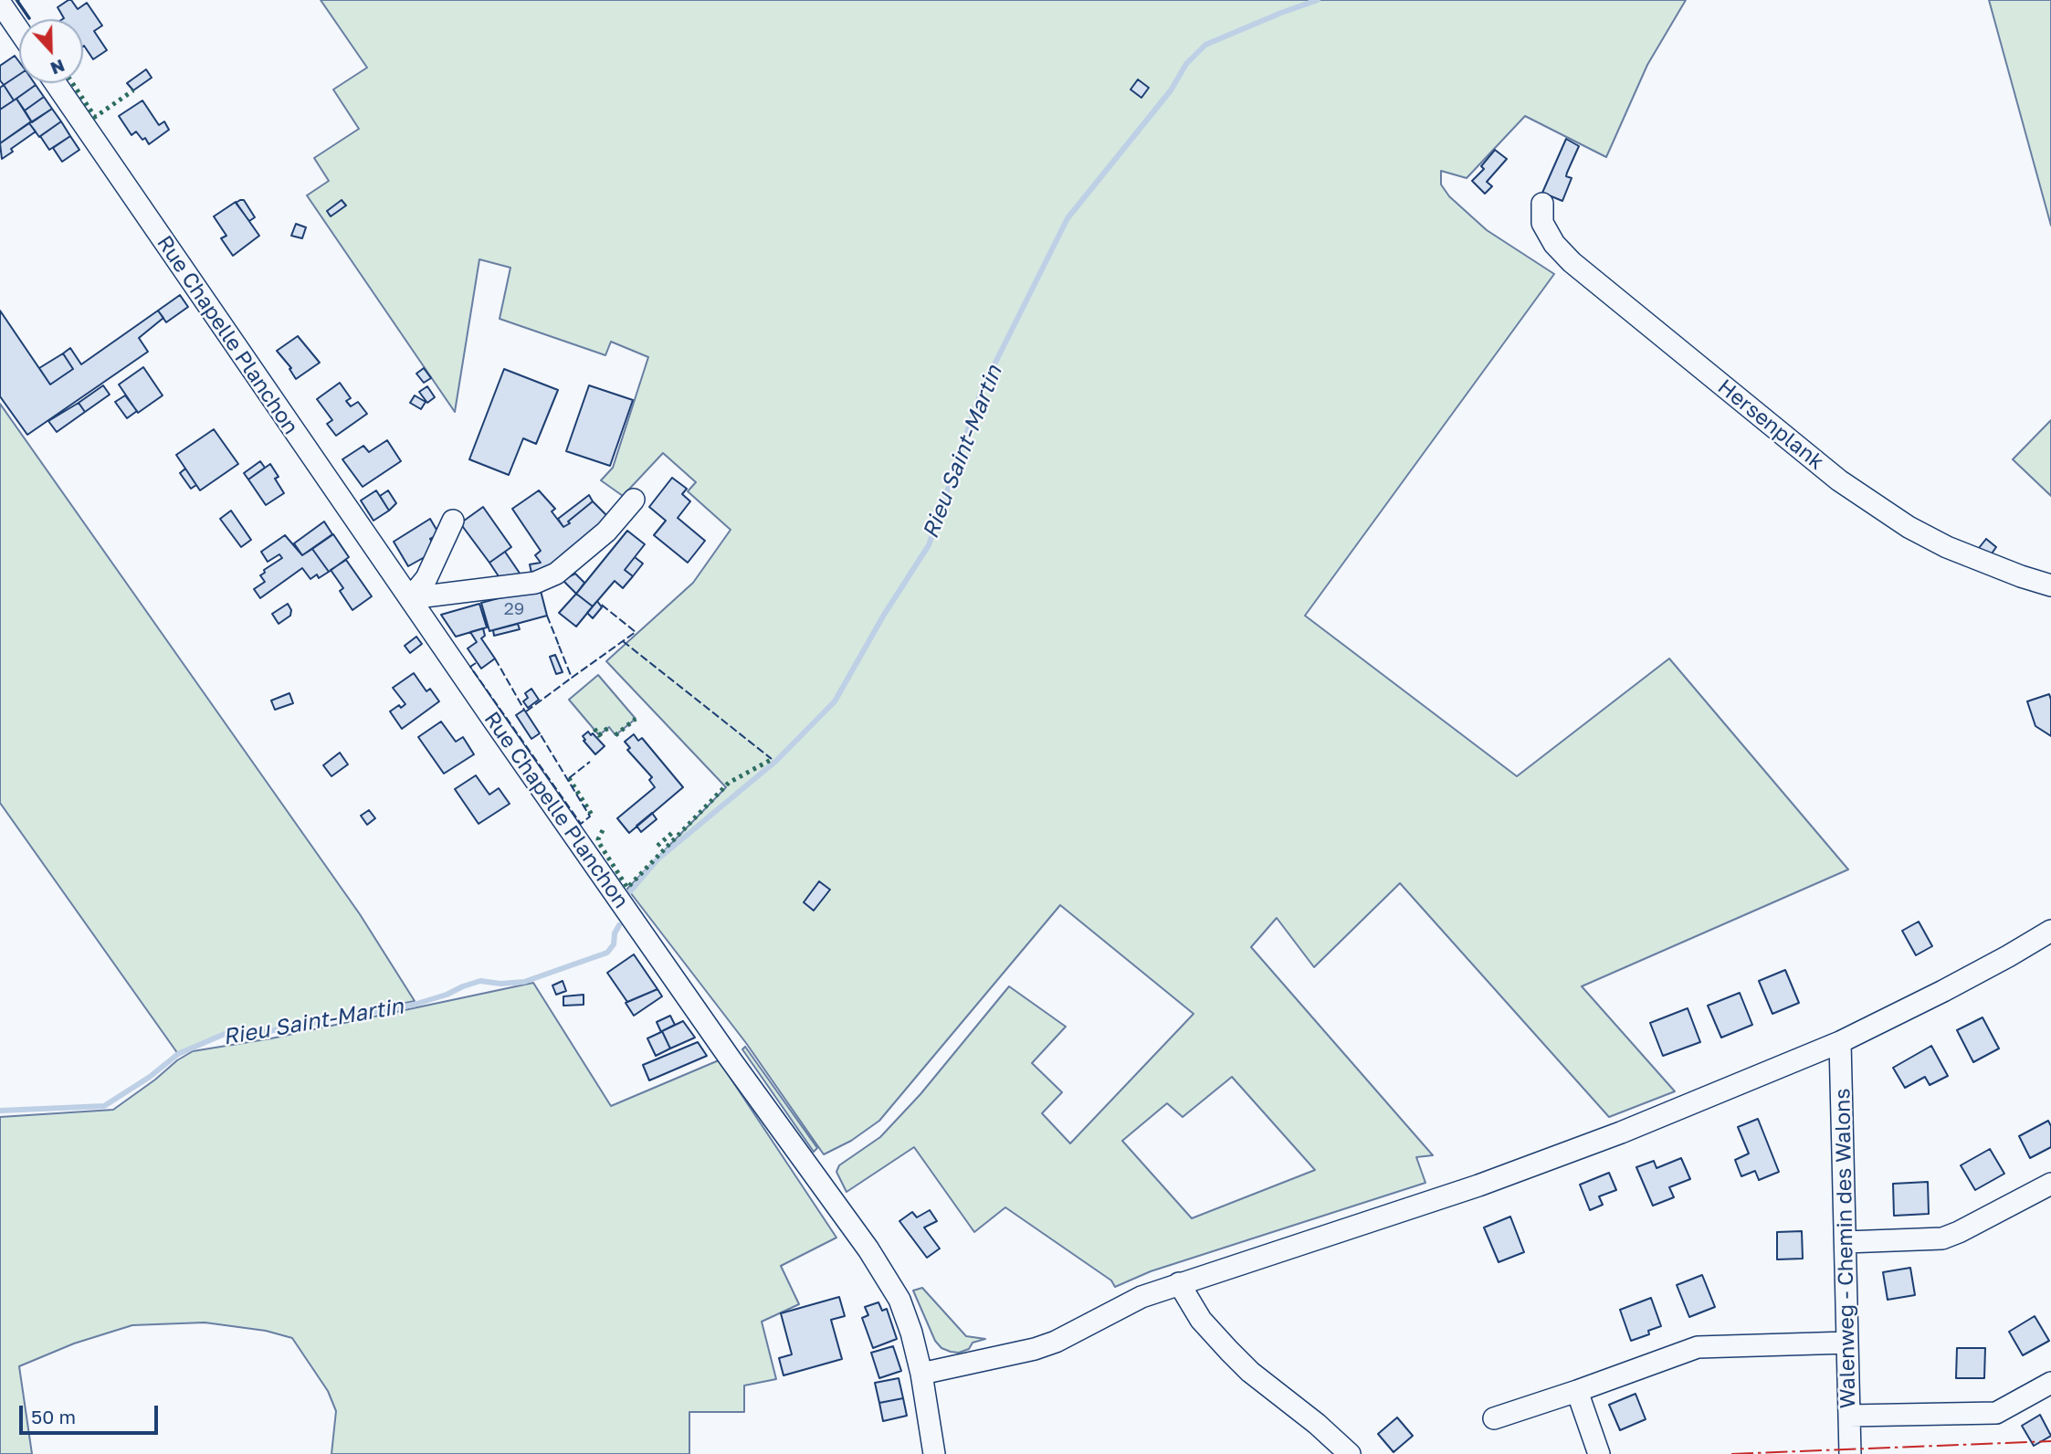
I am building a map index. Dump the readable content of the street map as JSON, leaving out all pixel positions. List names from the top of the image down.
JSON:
{
  "streets": {
    "street": ["Rue Chapelle Planchon", "Hersenplank", "Walenweg - Chemin des Walons"]
  },
  "water": ["Rieu Saint-Martin"],
  "house_numbers": ["29"],
  "scale_bar": "50 m",
  "north": "bottom"
}
